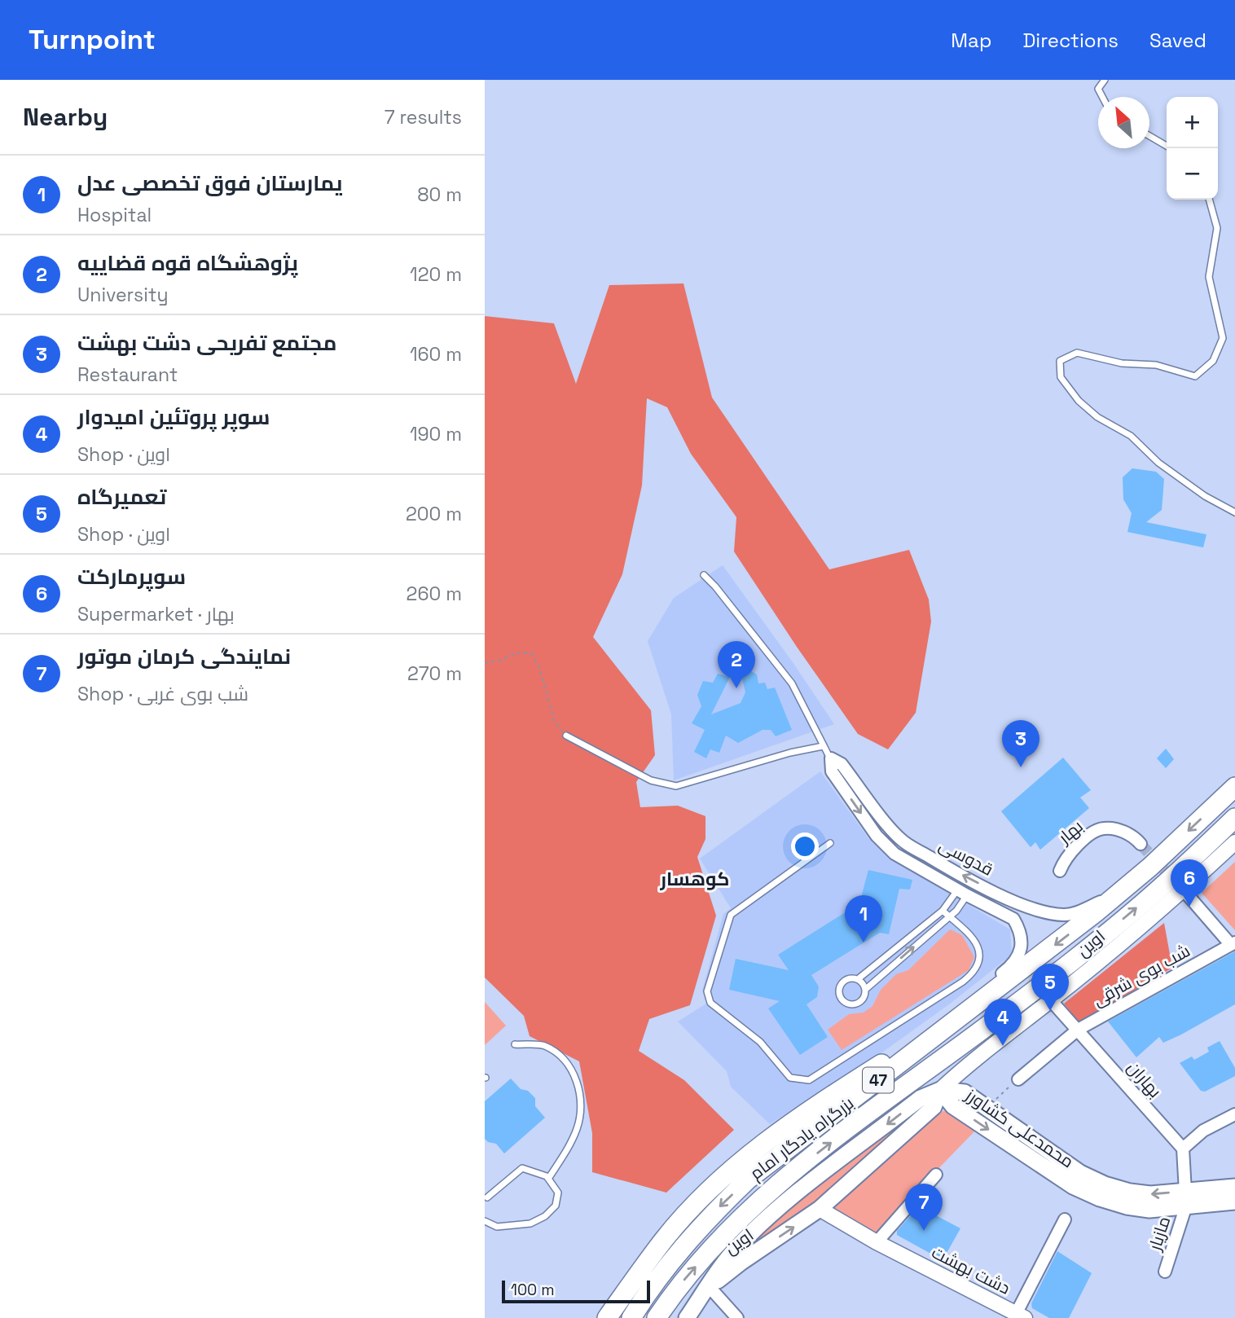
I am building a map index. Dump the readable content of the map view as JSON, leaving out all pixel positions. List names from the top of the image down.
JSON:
{
  "streets": {
    "highway": ["47", "بزرگراه یادگار امام"],
    "main road": ["اوین", "محمدعلی کشاورز"],
    "street": [
      "بهار",
      "قدوسی",
      "شب بوی شرقی",
      "بهاران",
      "مازیار",
      "دشت بهشت"
    ]
  },
  "crossings": [
    ["قدوسی", "بزرگراه یادگار امام"],
    ["اوین", "بهاران"],
    ["اوین", "محمدعلی کشاورز"],
    ["اوین", "دشت بهشت"],
    ["شب بوی شرقی", "بهاران"],
    ["محمدعلی کشاورز", "مازیار"]
  ],
  "districts": ["کوهسار"],
  "scale_bar": "100 m",
  "north": "top left",
  "page": {
    "header": "Turnpoint",
    "nav": ["Map", "Directions", "Saved"],
    "heading": ["Nearby", "7 results"],
    "map_buttons": ["+", "−"],
    "list": [
      {
        "mark": "1",
        "name": "یمارستان فوق تخصصی عدل",
        "note": "Hospital",
        "value": "80 m"
      },
      {
        "mark": "2",
        "name": "پژوهشگاه قوه قضاییه",
        "note": "University",
        "value": "120 m"
      },
      {
        "mark": "3",
        "name": "مجتمع تفریحی دشت بهشت",
        "note": "Restaurant",
        "value": "160 m"
      },
      {
        "mark": "4",
        "name": "سوپر پروتئین امیدوار",
        "note": "Shop · اوین",
        "value": "190 m"
      },
      {
        "mark": "5",
        "name": "تعمیرگاه",
        "note": "Shop · اوین",
        "value": "200 m"
      },
      {
        "mark": "6",
        "name": "سوپرمارکت",
        "note": "Supermarket · بهار",
        "value": "260 m"
      },
      {
        "mark": "7",
        "name": "نمایندگی کرمان موتور",
        "note": "Shop · شب بوی غربی",
        "value": "270 m"
      }
    ],
    "pins": [
      "2",
      "3",
      "6",
      "1",
      "5",
      "4",
      "7"
    ],
    "scale": "100 m"
  }
}
